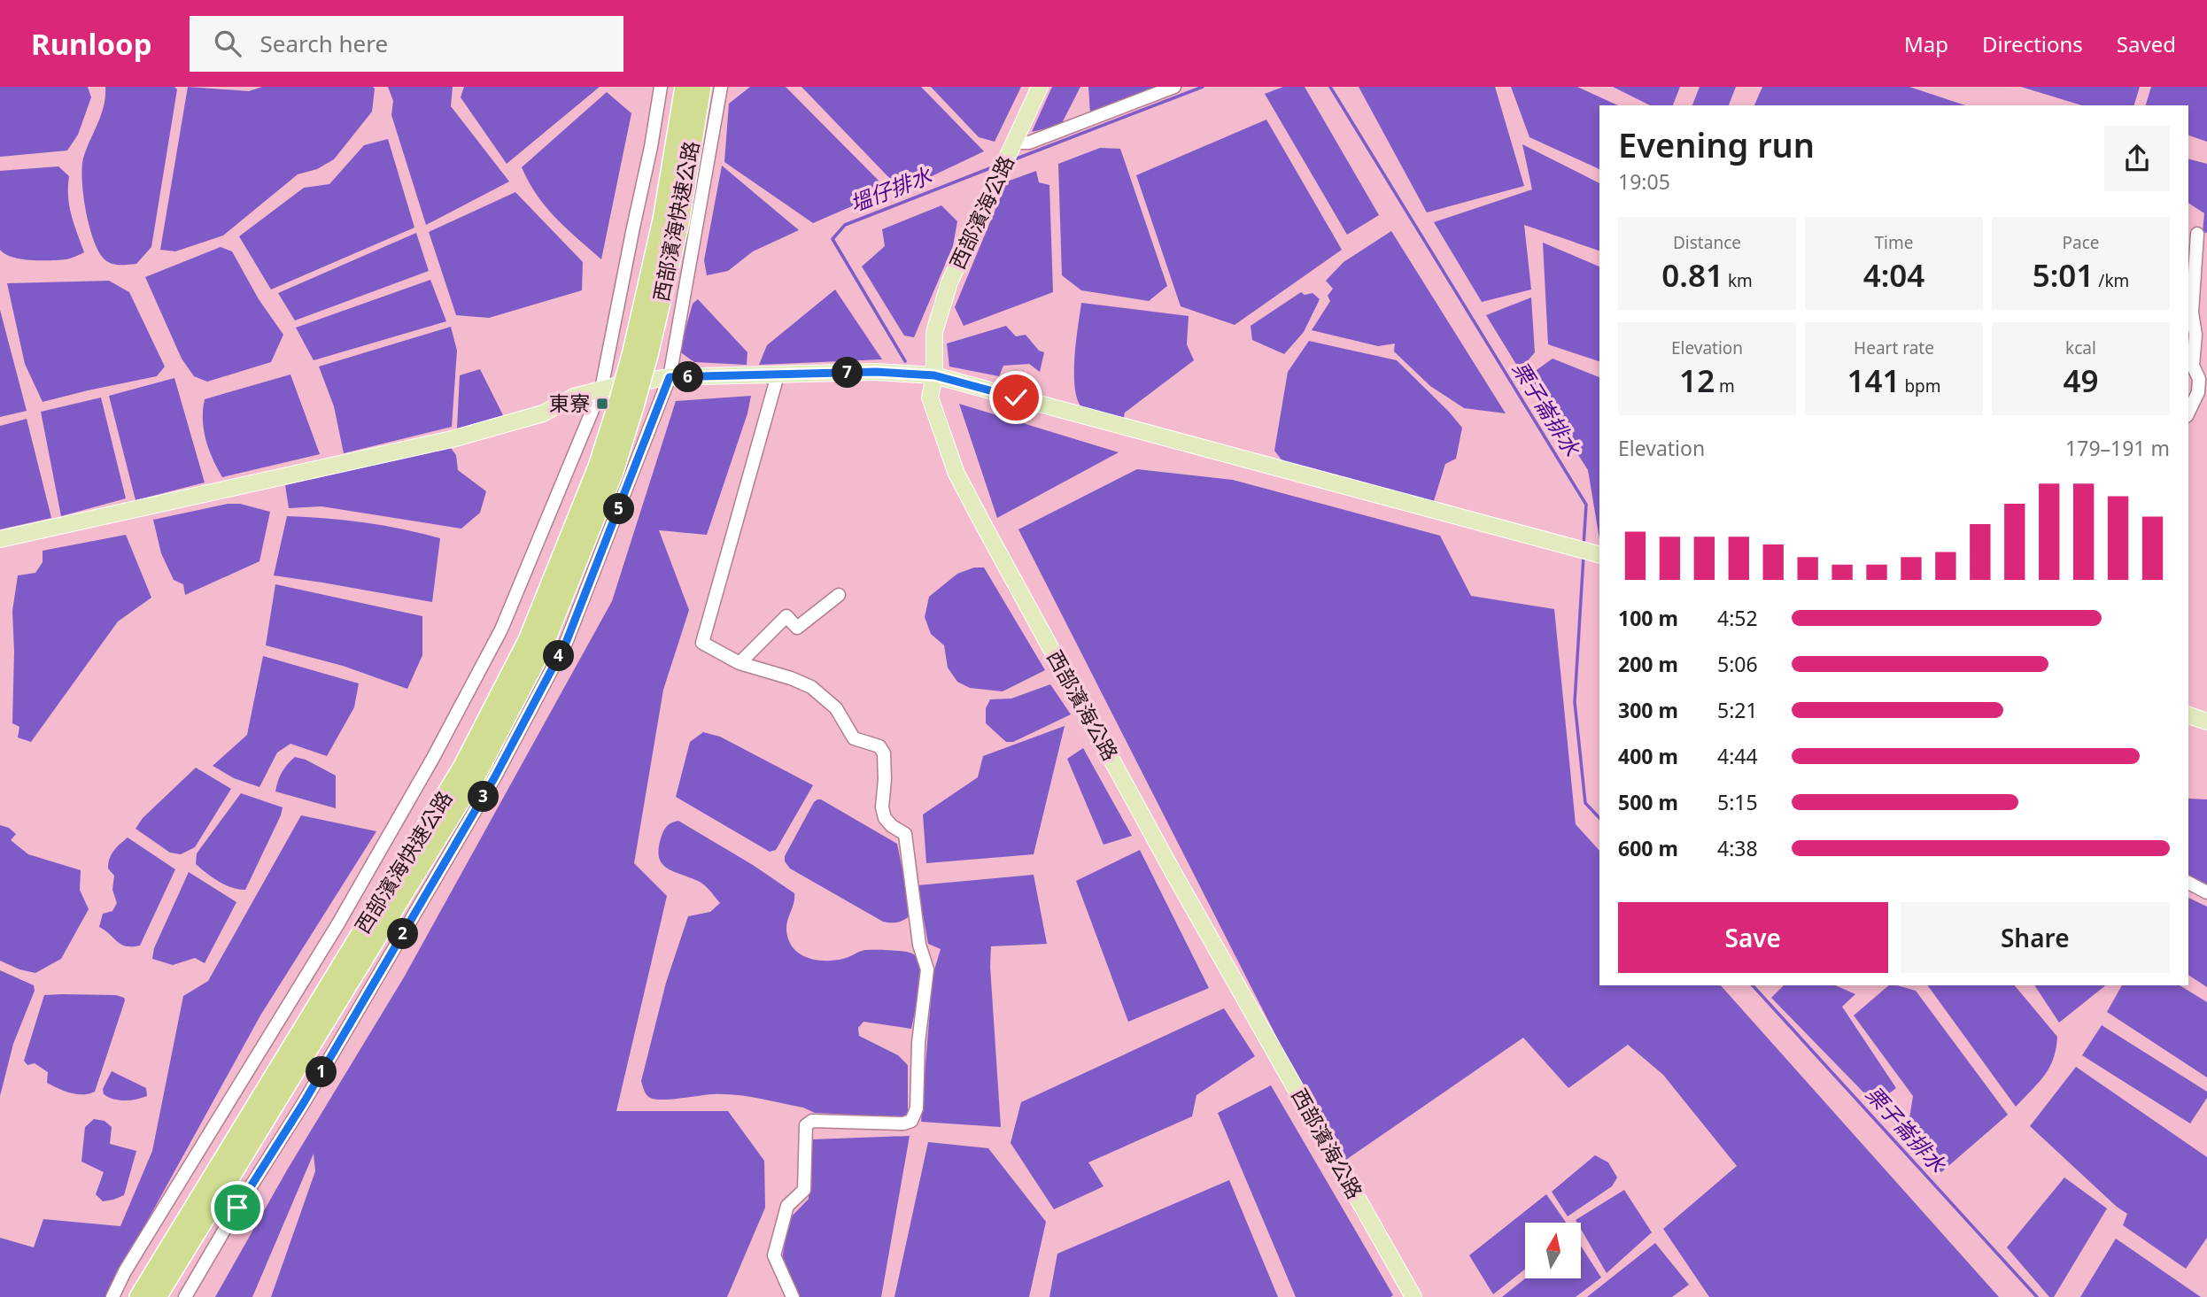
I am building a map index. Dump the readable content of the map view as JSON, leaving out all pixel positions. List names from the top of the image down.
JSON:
{
  "streets": {
    "highway": ["西部濱海快速公路"],
    "main road": ["西部濱海公路"]
  },
  "water": ["塭仔排水", "栗子崙排水"],
  "places": {
    "transit": ["東寮"]
  },
  "north": "top",
  "page": {
    "header": "Runloop",
    "search": "Search here",
    "nav": ["Map", "Directions", "Saved"],
    "heading": ["Evening run", "19:05"],
    "stats": [
      ["Distance", "0.81 km"],
      ["Time", "4:04"],
      ["Pace", "5:01 /km"],
      ["Elevation", "12 m"],
      ["Heart rate", "141 bpm"],
      ["kcal", "49"]
    ],
    "pins": [
      "7",
      "6",
      "5",
      "4",
      "3",
      "2",
      "1"
    ],
    "chart": ["Elevation", "179–191 m"],
    "list": [
      {
        "name": "100 m",
        "note": "4:52"
      },
      {
        "name": "200 m",
        "note": "5:06"
      },
      {
        "name": "300 m",
        "note": "5:21"
      },
      {
        "name": "400 m",
        "note": "4:44"
      },
      {
        "name": "500 m",
        "note": "5:15"
      },
      {
        "name": "600 m",
        "note": "4:38"
      }
    ],
    "buttons": ["Save", "Share"]
  }
}
